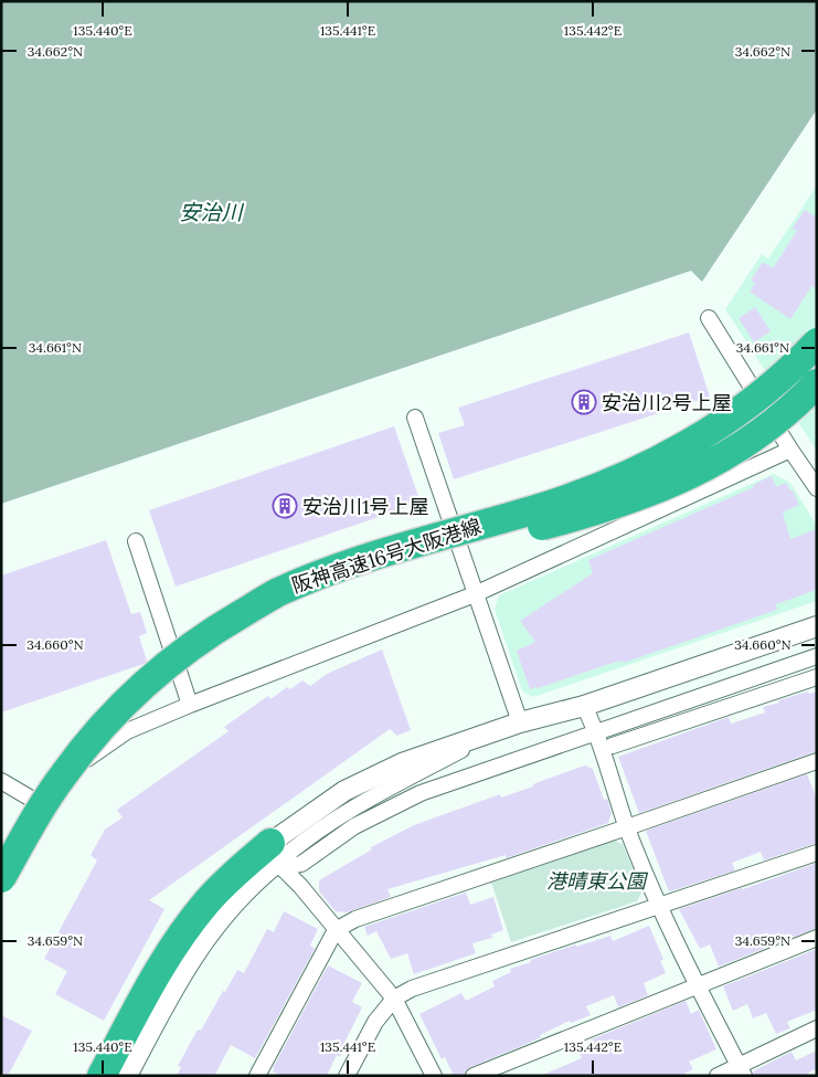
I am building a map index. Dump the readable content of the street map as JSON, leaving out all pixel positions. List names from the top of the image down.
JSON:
{
  "streets": {
    "highway": ["阪神高速16号大阪港線"]
  },
  "water": ["安治川"],
  "parks": ["港晴東公園"],
  "places": {
    "building": ["安治川2号上屋", "安治川1号上屋"]
  },
  "coordinates": [
    "135.440°E",
    "135.441°E",
    "135.442°E",
    "34.662°N",
    "34.661°N",
    "34.660°N",
    "34.659°N"
  ]
}
